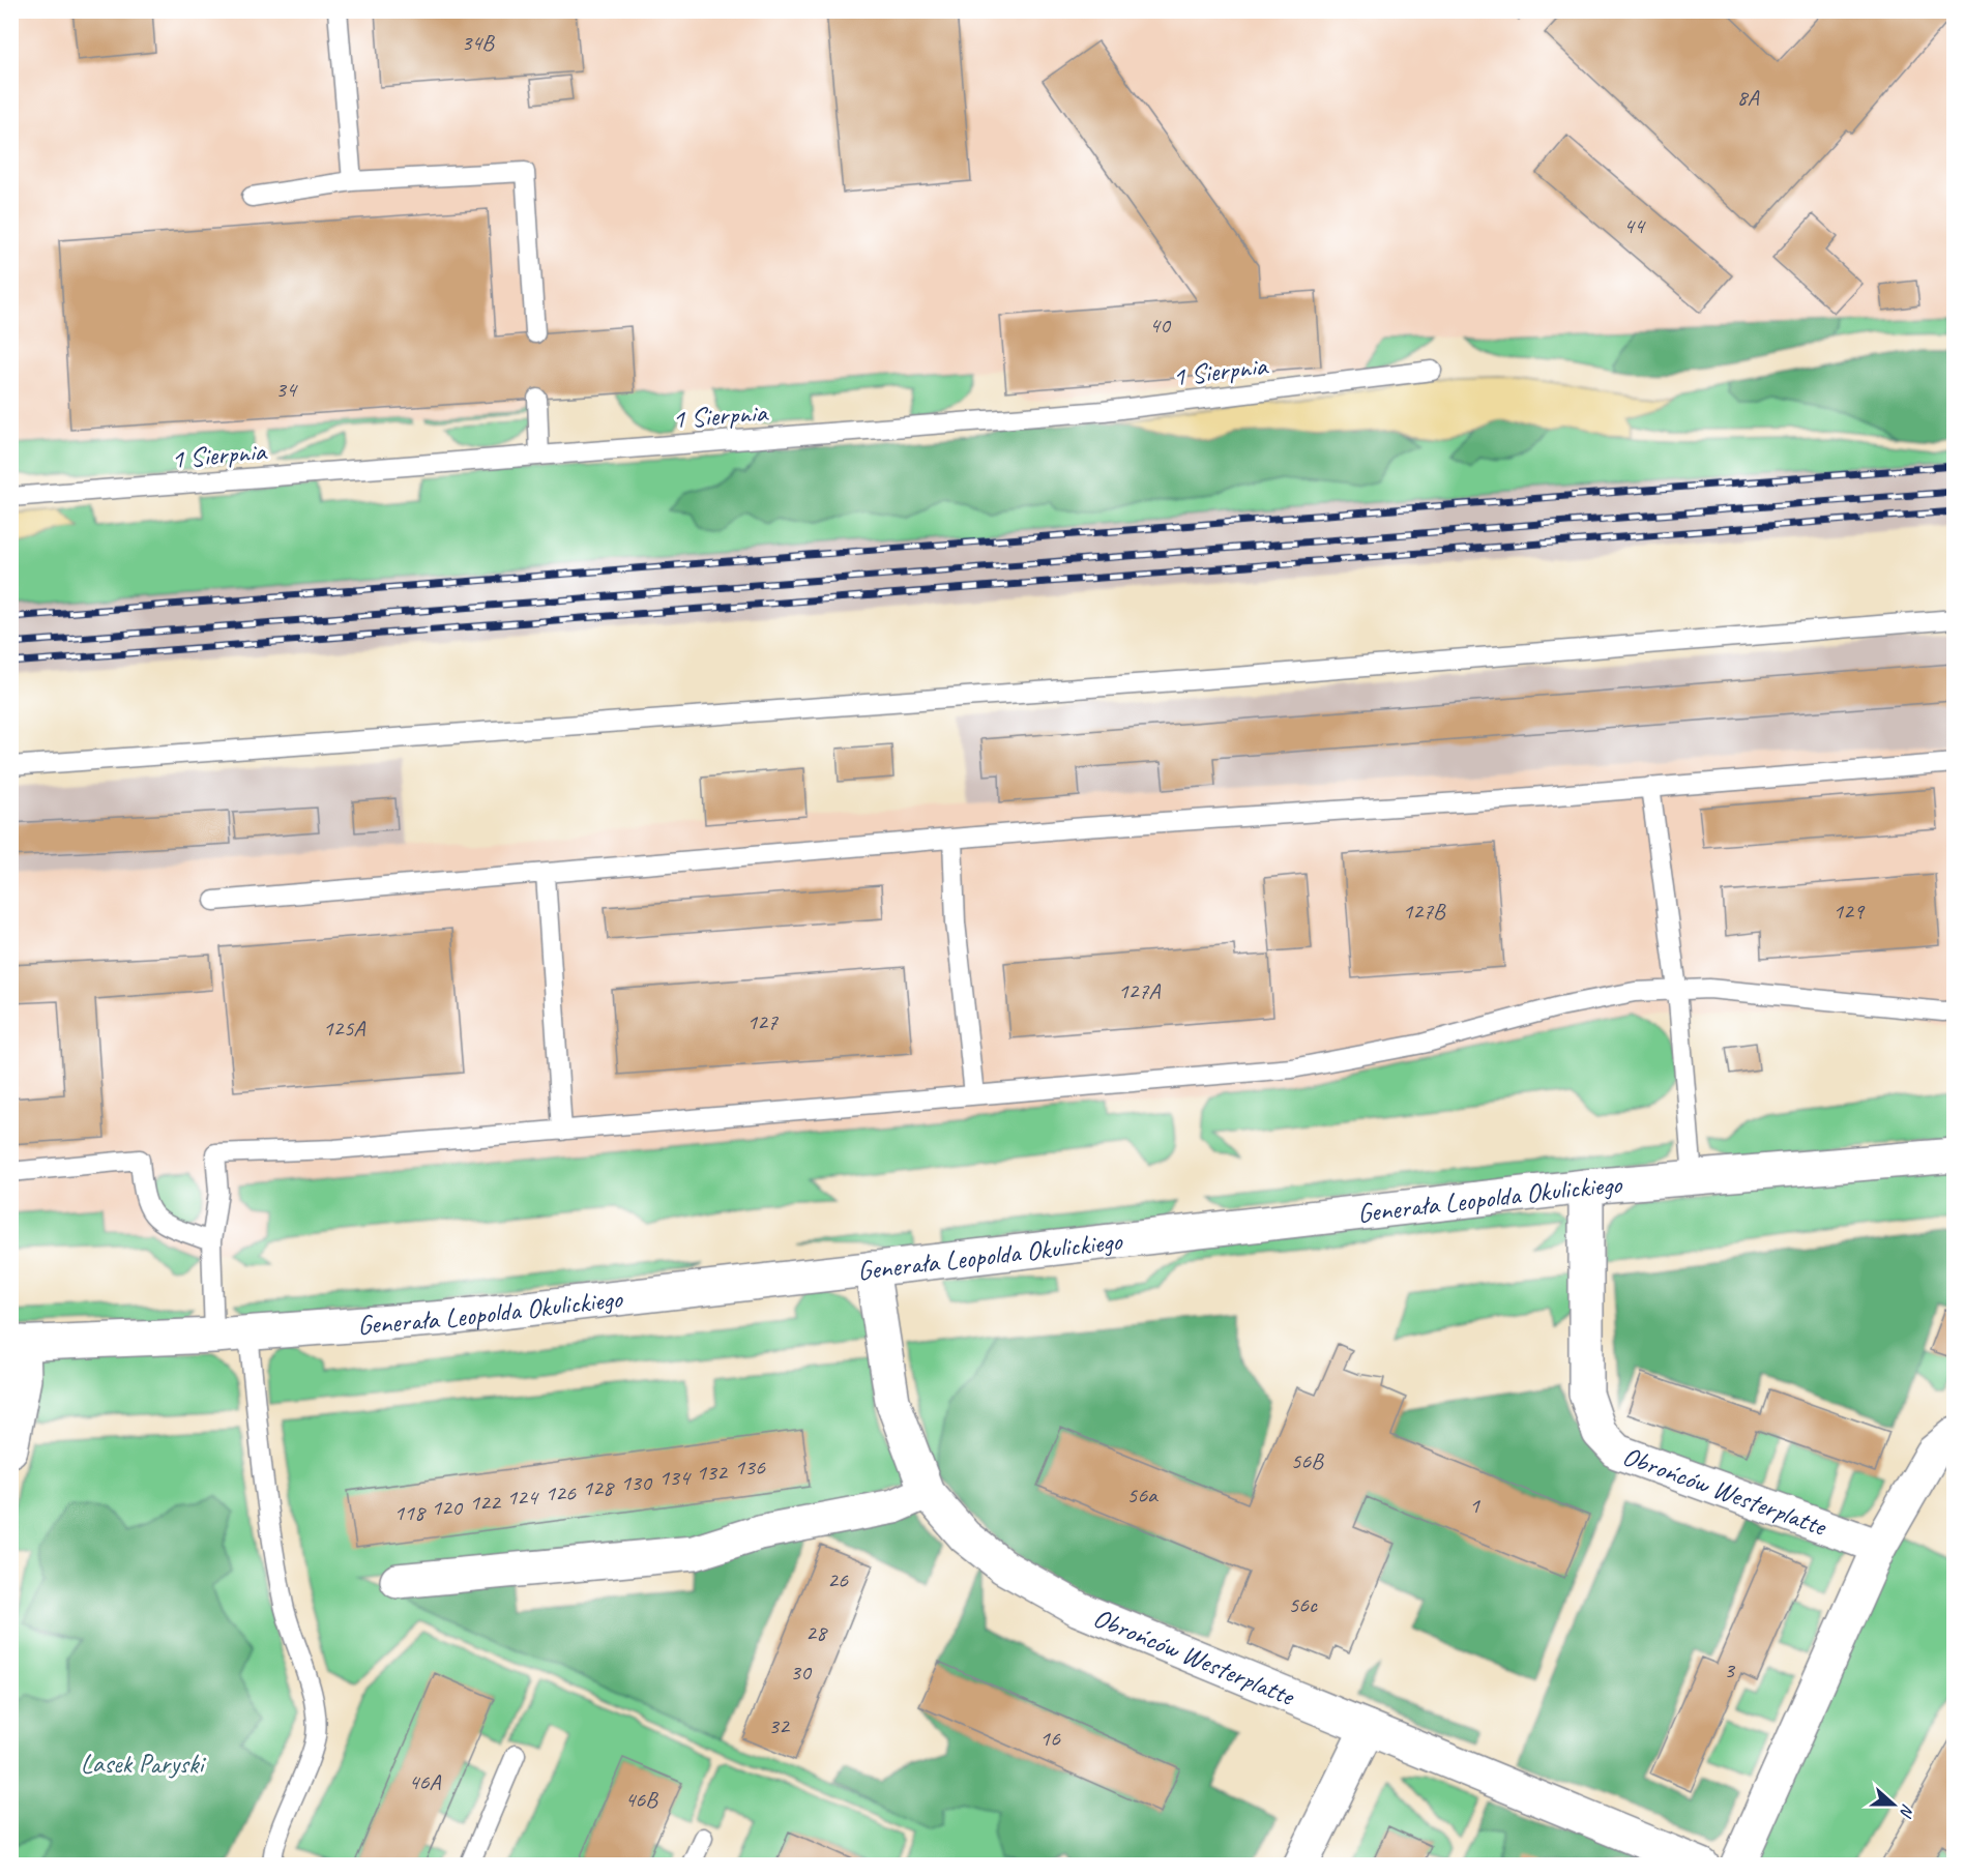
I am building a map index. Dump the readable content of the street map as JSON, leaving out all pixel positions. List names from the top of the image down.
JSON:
{
  "streets": {
    "street": ["Generała Leopolda Okulickiego", "Obrońców Westerplatte"],
    "lane": ["1 Sierpnia"]
  },
  "crossings": [
    ["Generała Leopolda Okulickiego", "Obrońców Westerplatte"]
  ],
  "parks": ["Lasek Paryski"],
  "house_numbers": [
    "34B",
    "8A",
    "44",
    "40",
    "34",
    "127B",
    "129",
    "127A",
    "127",
    "125A",
    "56B",
    "136",
    "132",
    "134",
    "130",
    "128",
    "126",
    "56a",
    "124",
    "122",
    "1",
    "120",
    "118",
    "26",
    "56c",
    "28",
    "3",
    "30",
    "32",
    "16",
    "46A",
    "46B"
  ],
  "north": "right"
}
